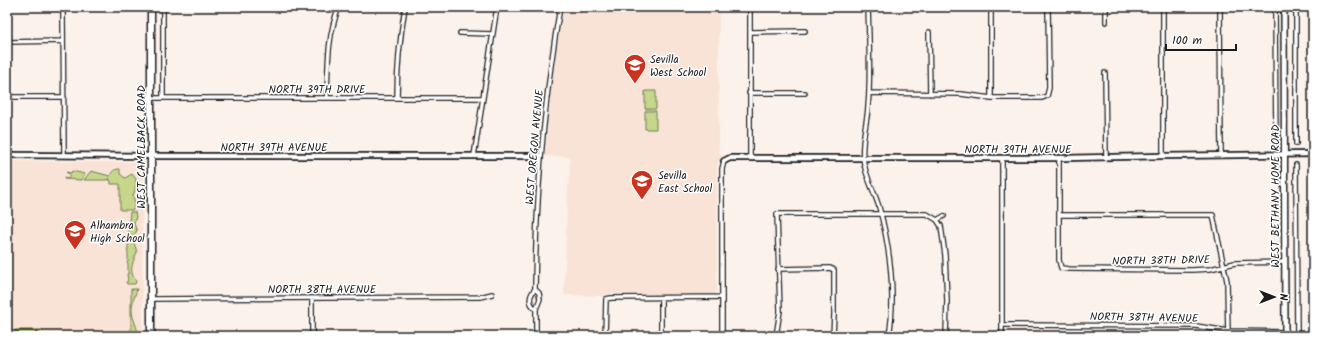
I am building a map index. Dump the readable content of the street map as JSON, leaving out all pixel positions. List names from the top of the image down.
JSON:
{
  "streets": {
    "main road": ["WEST CAMELBACK ROAD", "WEST BETHANY HOME ROAD"],
    "street": [
      "NORTH 39TH DRIVE",
      "NORTH 39TH AVENUE",
      "WEST OREGON AVENUE",
      "NORTH 38TH DRIVE",
      "NORTH 38TH AVENUE"
    ]
  },
  "crossings": [
    ["NORTH 39TH DRIVE", "WEST CAMELBACK ROAD"],
    ["WEST CAMELBACK ROAD", "NORTH 39TH AVENUE"],
    ["WEST CAMELBACK ROAD", "NORTH 38TH AVENUE"],
    ["NORTH 39TH AVENUE", "WEST OREGON AVENUE"],
    ["NORTH 39TH AVENUE", "WEST BETHANY HOME ROAD"],
    ["WEST BETHANY HOME ROAD", "NORTH 38TH DRIVE"],
    ["WEST BETHANY HOME ROAD", "NORTH 38TH AVENUE"]
  ],
  "places": {
    "school or university": ["Sevilla West School", "Sevilla East School", "Alhambra High School"]
  },
  "scale_bar": "100 m",
  "north": "right"
}
